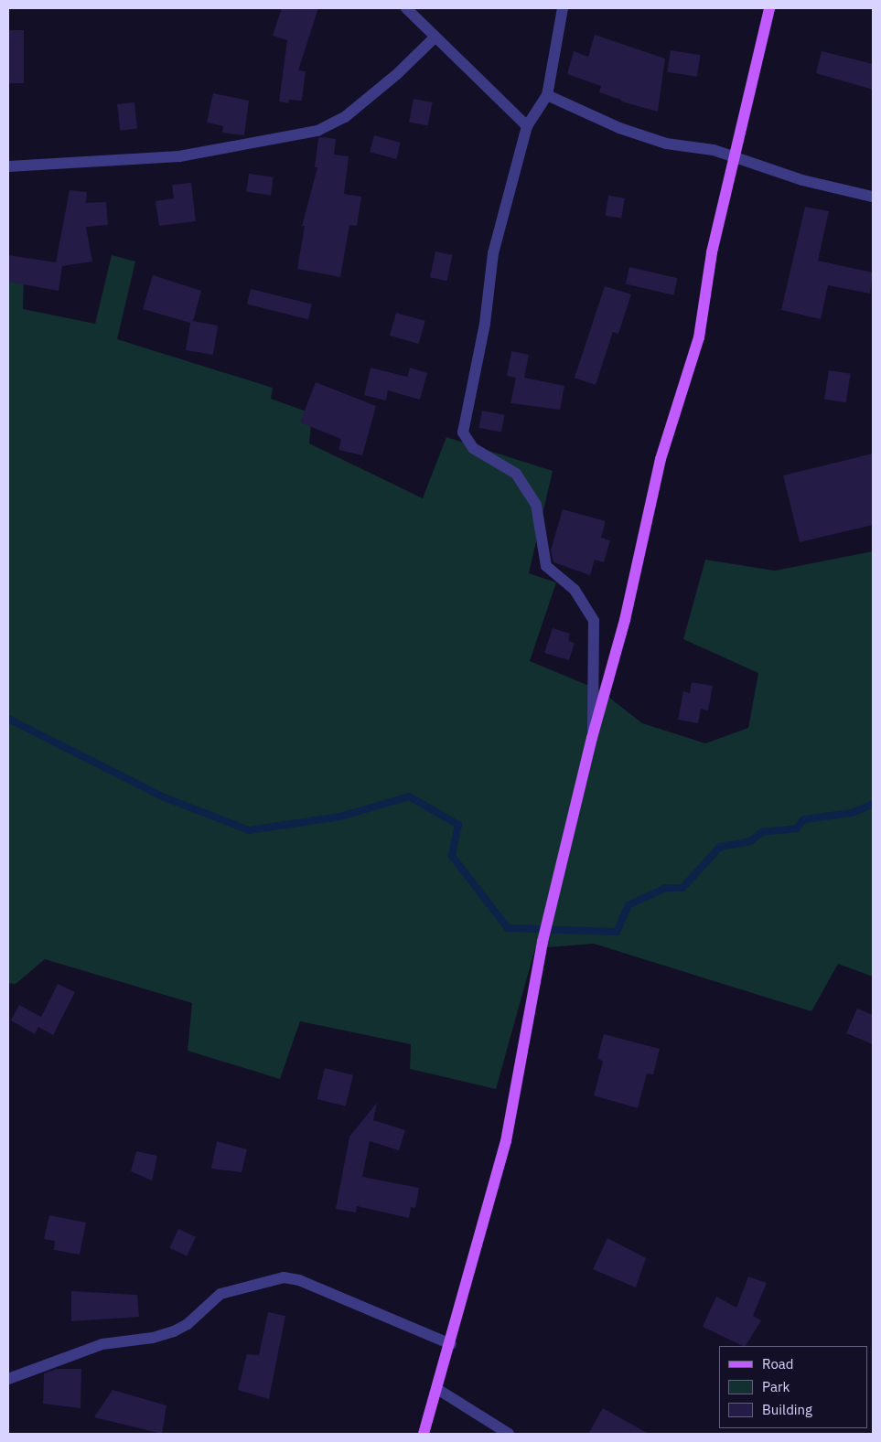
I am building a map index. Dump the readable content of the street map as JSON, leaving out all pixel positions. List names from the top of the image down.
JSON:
{
  "legend": ["Road", "Park", "Building"]
}
